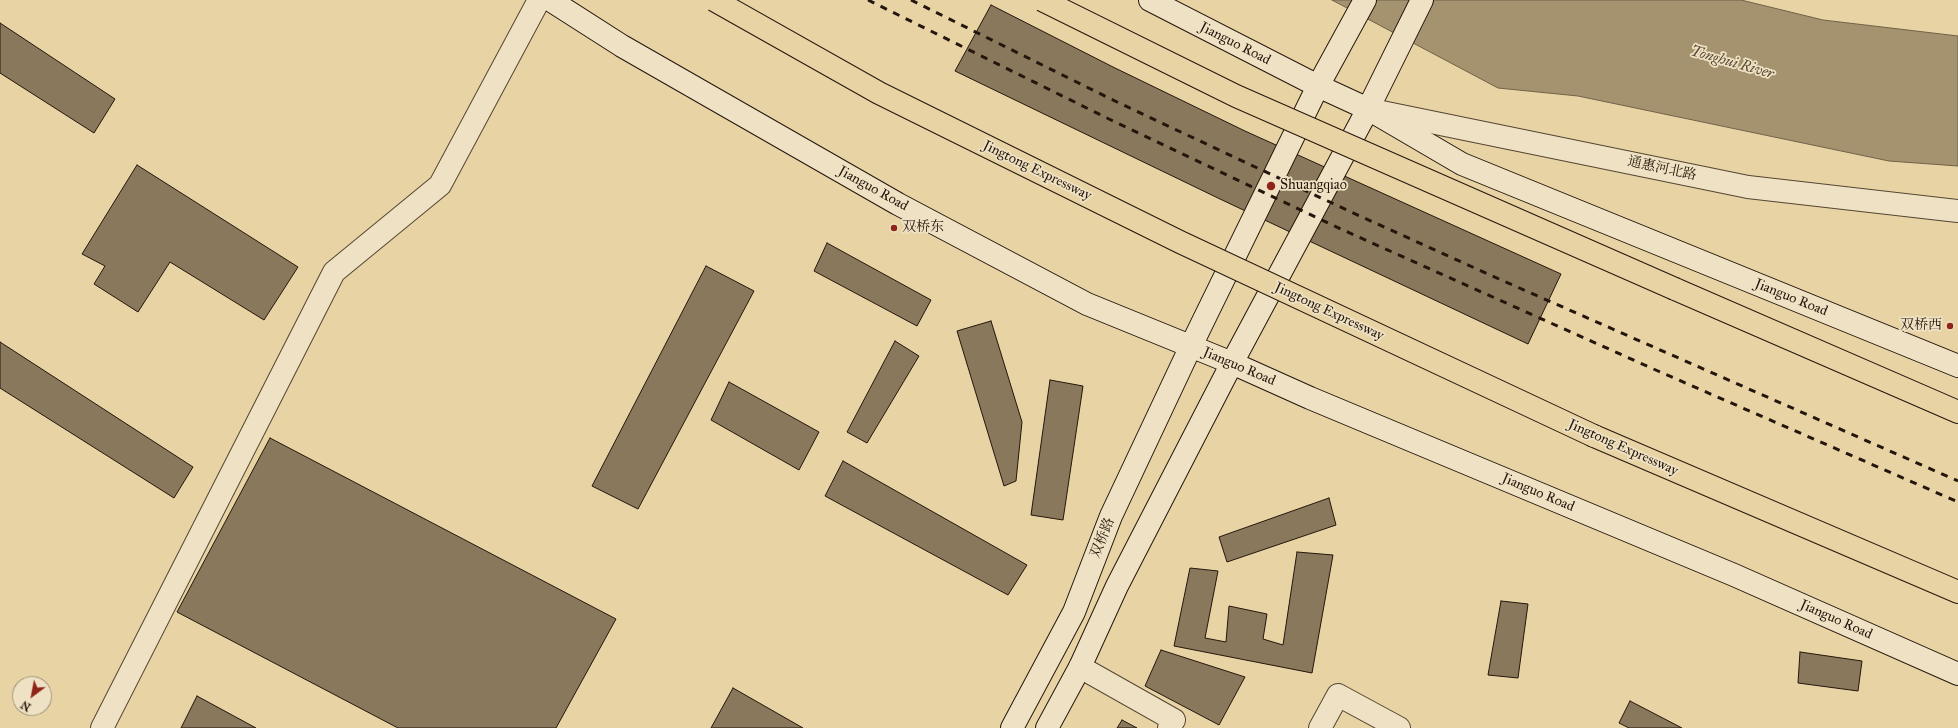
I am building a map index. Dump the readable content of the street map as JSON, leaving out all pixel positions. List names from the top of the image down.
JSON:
{
  "streets": {
    "highway": ["Jingtong Expressway"],
    "main road": ["Jianguo Road", "通惠河北路", "双桥路"]
  },
  "crossings": [
    ["Jianguo Road", "通惠河北路"],
    ["Jianguo Road", "双桥路"]
  ],
  "water": ["Tonghui River"],
  "places": ["Shuangqiao", "双桥东", "双桥西"],
  "north": "bottom left"
}
